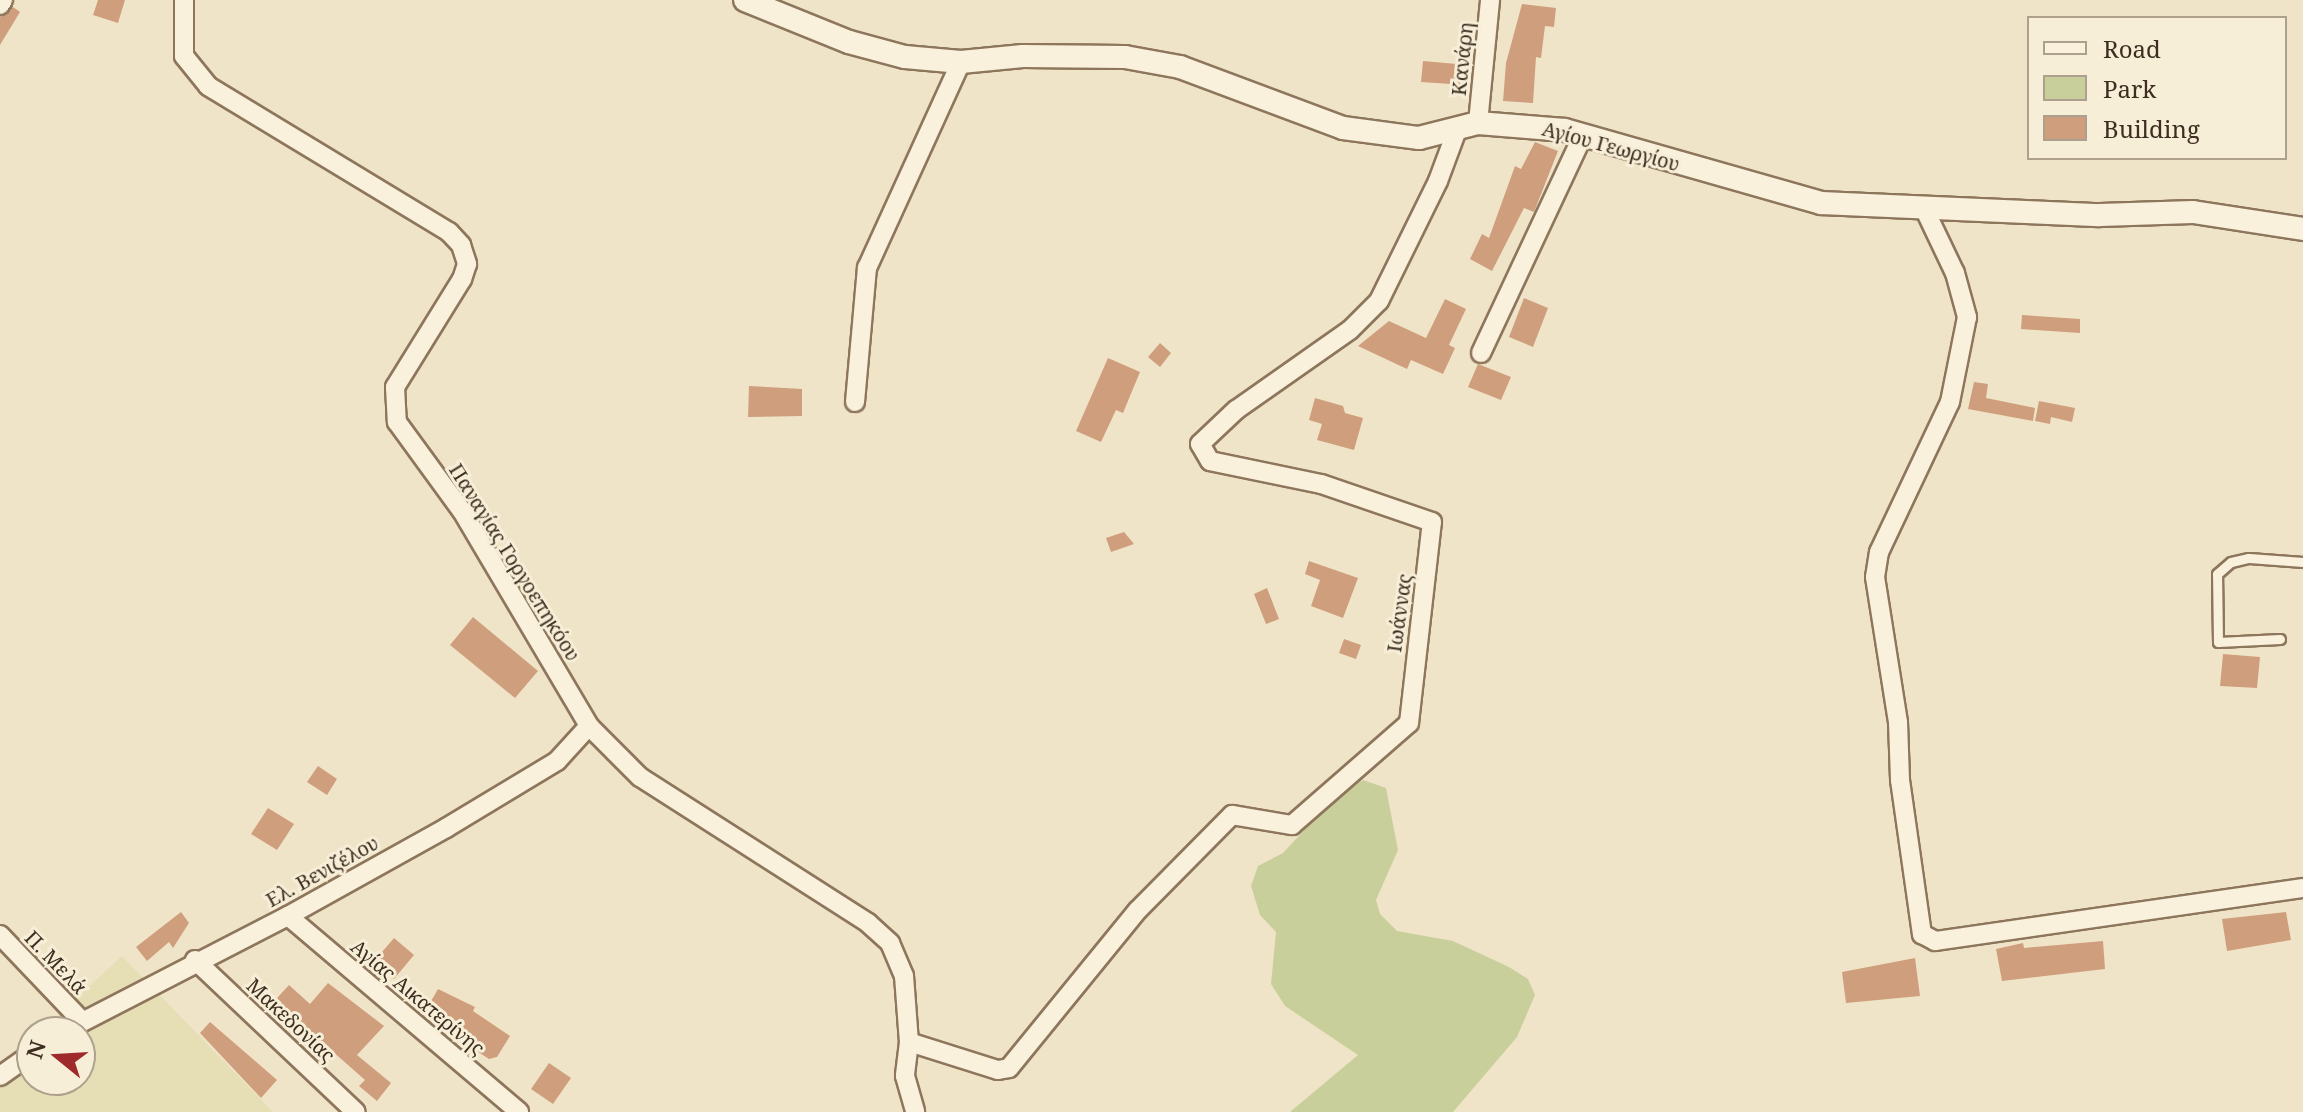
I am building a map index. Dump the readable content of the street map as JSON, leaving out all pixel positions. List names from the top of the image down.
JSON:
{
  "streets": {
    "street": [
      "Κανάρη",
      "Αγίου Γεωργίου",
      "Παναγίας Γοργοεπηκόου",
      "Ιωάννας",
      "Ελ. Βενιζέλου",
      "Π. Μελά",
      "Αγίας Αικατερίνης",
      "Μακεδονίας"
    ]
  },
  "crossings": [
    ["Κανάρη", "Αγίου Γεωργίου"],
    ["Κανάρη", "Ιωάννας"],
    ["Αγίου Γεωργίου", "Ιωάννας"],
    ["Παναγίας Γοργοεπηκόου", "Ιωάννας"],
    ["Παναγίας Γοργοεπηκόου", "Ελ. Βενιζέλου"],
    ["Ελ. Βενιζέλου", "Αγίας Αικατερίνης"],
    ["Ελ. Βενιζέλου", "Μακεδονίας"]
  ],
  "legend": ["Road", "Park", "Building"],
  "north": "left"
}
